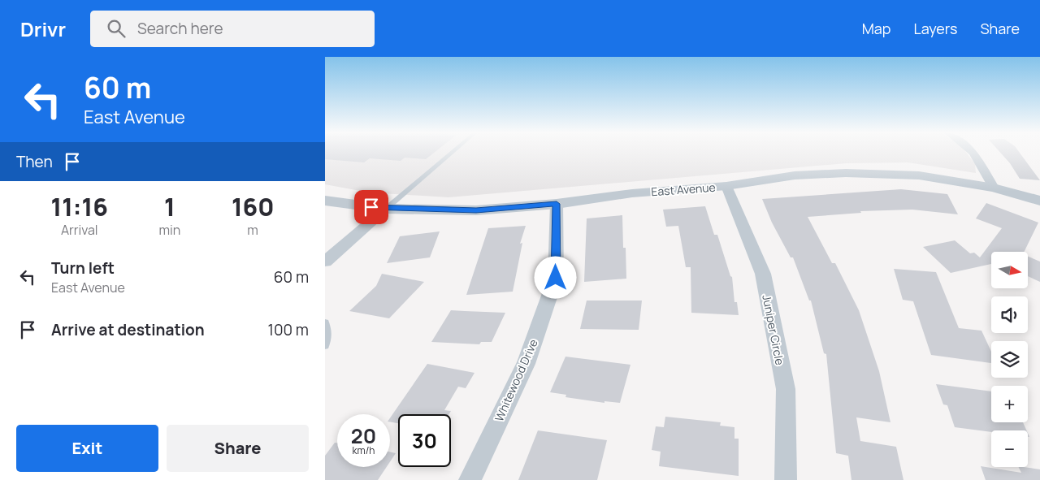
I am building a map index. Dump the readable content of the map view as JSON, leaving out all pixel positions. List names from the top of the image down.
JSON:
{
  "streets": {
    "street": ["East Avenue", "Juniper Circle", "Whitewood Drive"]
  },
  "crossings": [
    ["East Avenue", "Juniper Circle"],
    ["East Avenue", "Whitewood Drive"]
  ],
  "north": "right",
  "page": {
    "header": "Drivr",
    "search": "Search here",
    "nav": ["Map", "Layers", "Share"],
    "turn": ["60 m", "East Avenue"],
    "then": "Then",
    "eta": [
      "11:16",
      "Arrival",
      "1",
      "min",
      "160",
      "m"
    ],
    "list": [
      {
        "name": "Turn left",
        "note": "East Avenue",
        "value": "60 m"
      },
      {
        "name": "Arrive at destination",
        "value": "100 m"
      }
    ],
    "map_buttons": ["+", "−"],
    "speed": "20 km/h",
    "limit": "30",
    "buttons": ["Exit", "Share"]
  }
}
